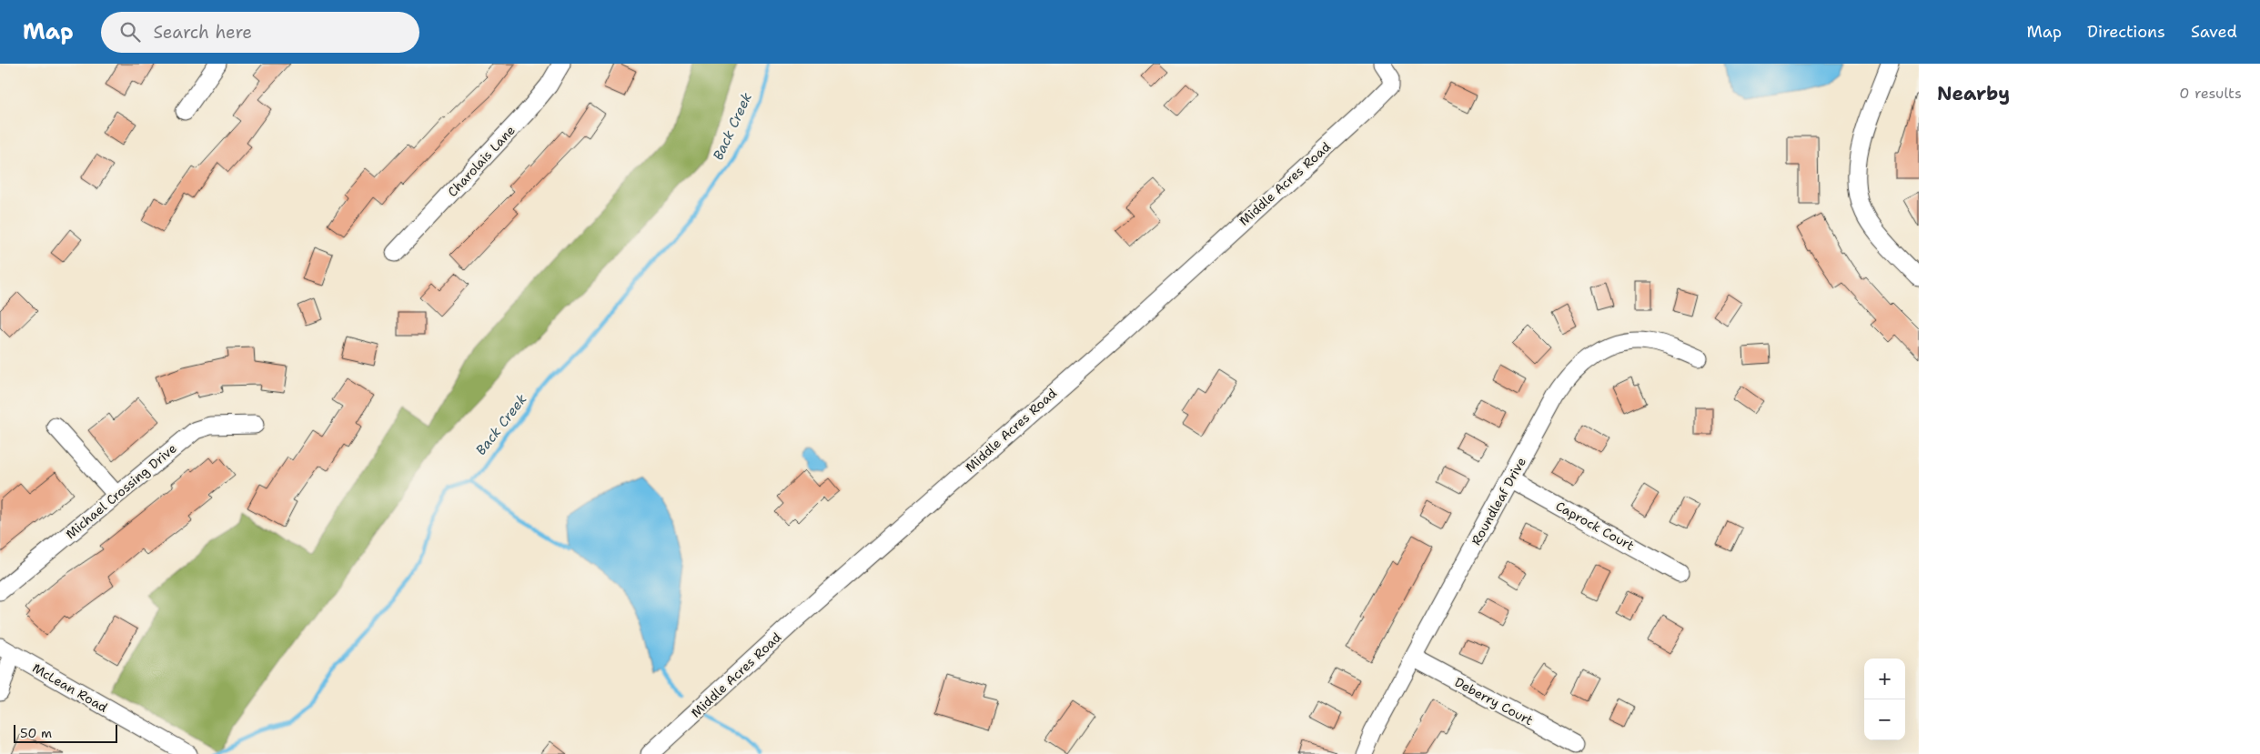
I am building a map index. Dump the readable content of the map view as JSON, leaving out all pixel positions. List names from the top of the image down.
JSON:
{
  "streets": {
    "street": [
      "Charolais Lane",
      "Middle Acres Road",
      "Michael Crossing Drive",
      "Roundleaf Drive",
      "Caprock Court",
      "McLean Road",
      "Deberry Court"
    ]
  },
  "crossings": [
    ["Roundleaf Drive", "Caprock Court"],
    ["Roundleaf Drive", "Deberry Court"]
  ],
  "water": ["Back Creek"],
  "scale_bar": "50 m",
  "page": {
    "header": "Map",
    "search": "Search here",
    "nav": ["Map", "Directions", "Saved"],
    "heading": ["Nearby", "0 results"],
    "map_buttons": ["+", "−"],
    "scale": "50 m"
  }
}
